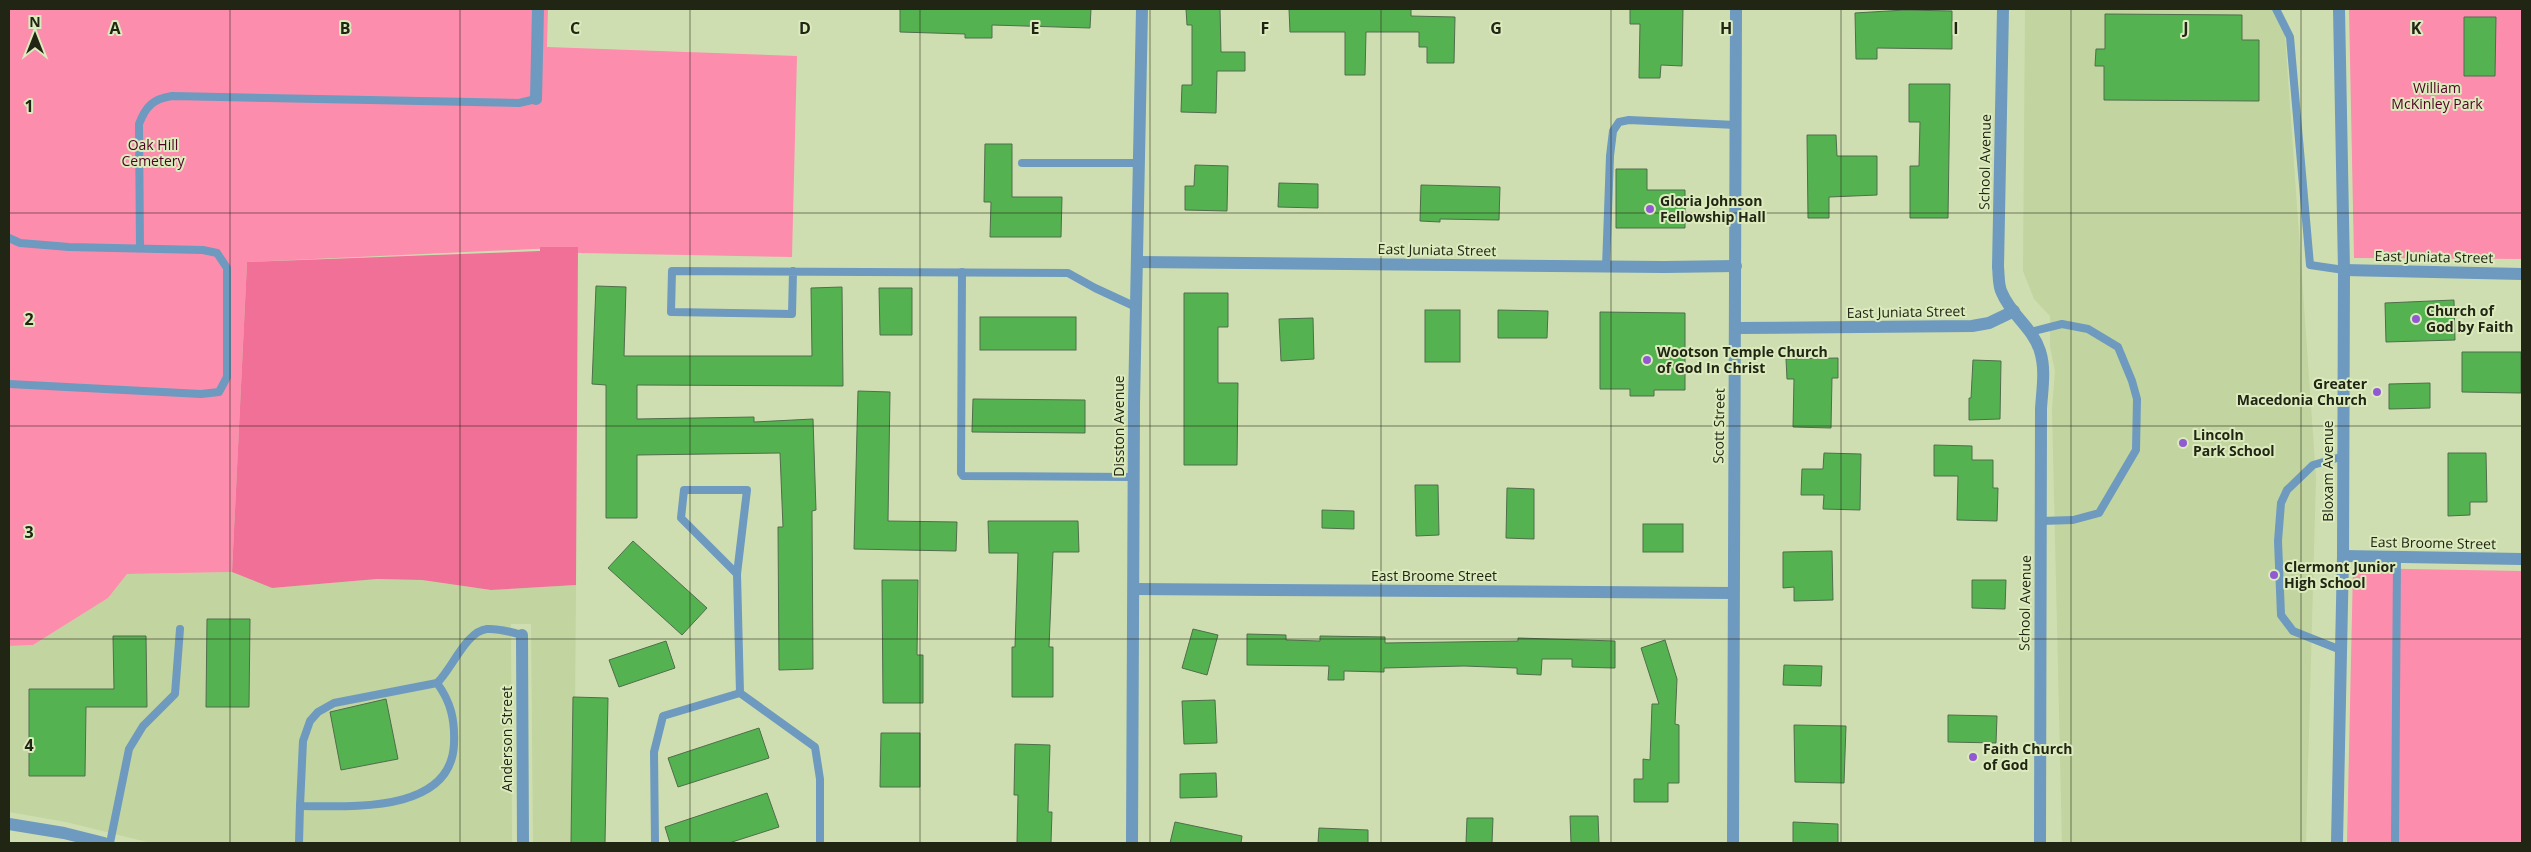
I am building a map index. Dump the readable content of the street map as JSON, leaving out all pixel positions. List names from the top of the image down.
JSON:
{
  "streets": {
    "street": [
      "School Avenue",
      "East Juniata Street",
      "Disston Avenue",
      "Scott Street",
      "Bloxam Avenue",
      "East Broome Street",
      "Anderson Street"
    ]
  },
  "crossings": [
    ["School Avenue", "East Juniata Street"],
    ["East Juniata Street", "Disston Avenue"],
    ["East Juniata Street", "Scott Street"],
    ["East Juniata Street", "Bloxam Avenue"],
    ["Disston Avenue", "East Broome Street"],
    ["Scott Street", "East Broome Street"],
    ["Bloxam Avenue", "East Broome Street"]
  ],
  "parks": ["William McKinley Park", "Oak Hill Cemetery"],
  "places": [
    "Gloria Johnson Fellowship Hall",
    "Church of God by Faith",
    "Wootson Temple Church of God In Christ",
    "Greater Macedonia Church",
    "Lincoln Park School",
    "Clermont Junior High School",
    "Faith Church of God"
  ],
  "north": "top",
  "grid": {
    "columns": [
      "A",
      "B",
      "C",
      "D",
      "E",
      "F",
      "G",
      "H",
      "I",
      "J",
      "K"
    ],
    "rows": [
      "1",
      "2",
      "3",
      "4"
    ]
  }
}
